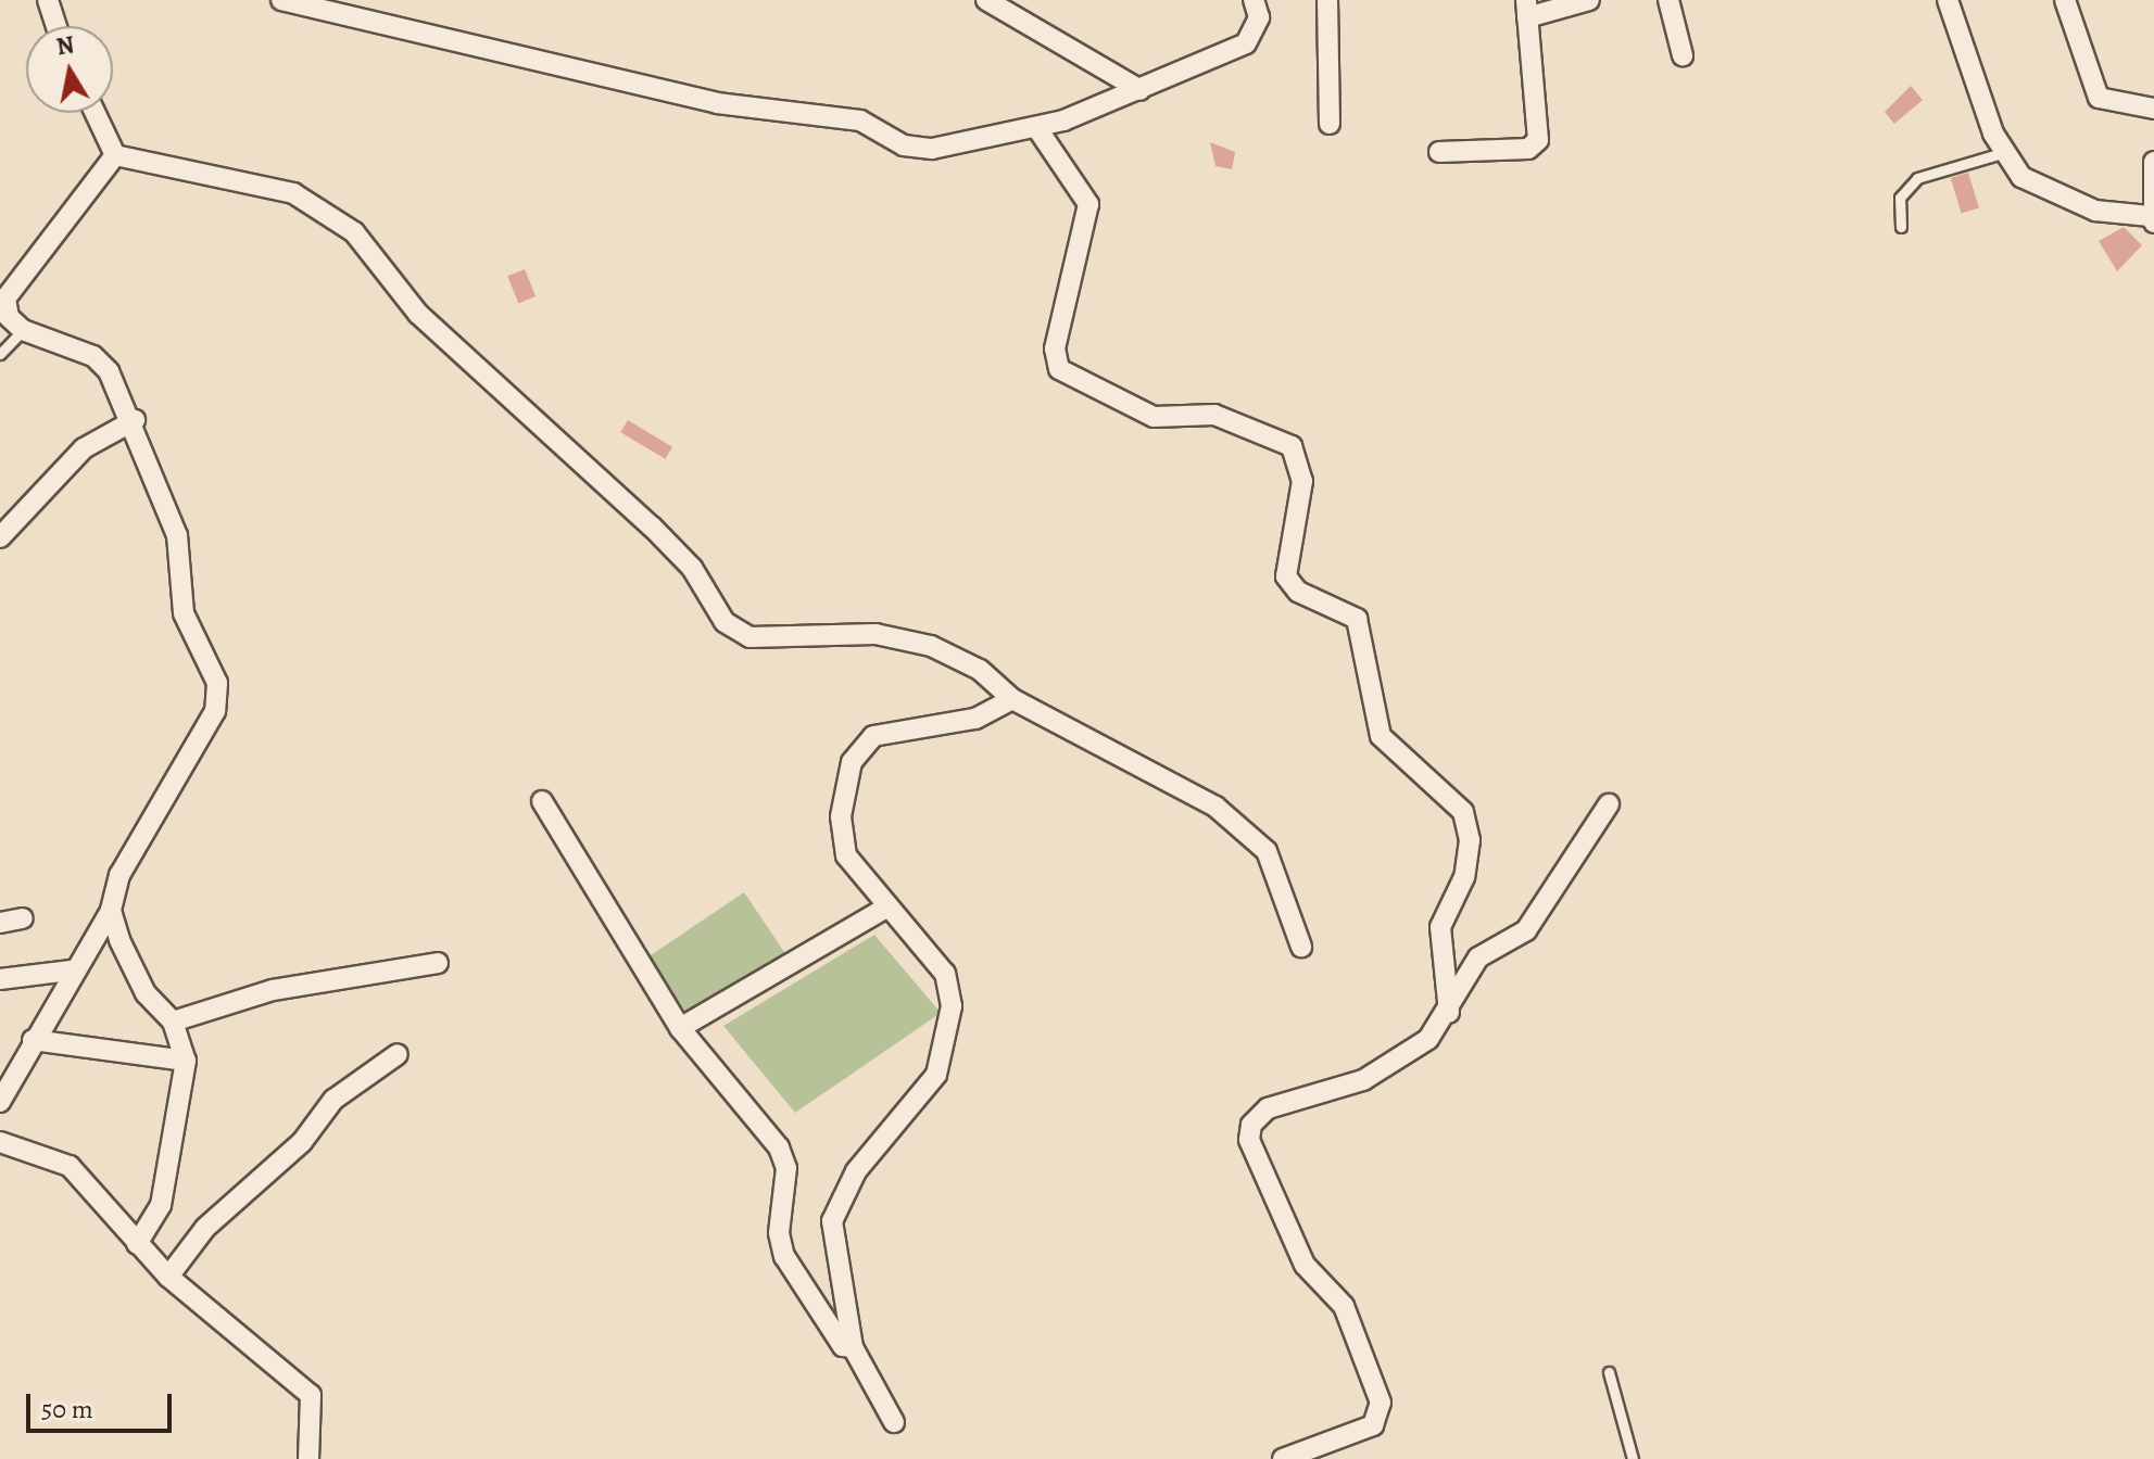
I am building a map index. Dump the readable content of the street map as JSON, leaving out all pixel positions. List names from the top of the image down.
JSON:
{
  "scale_bar": "50 m",
  "north": "top"
}
